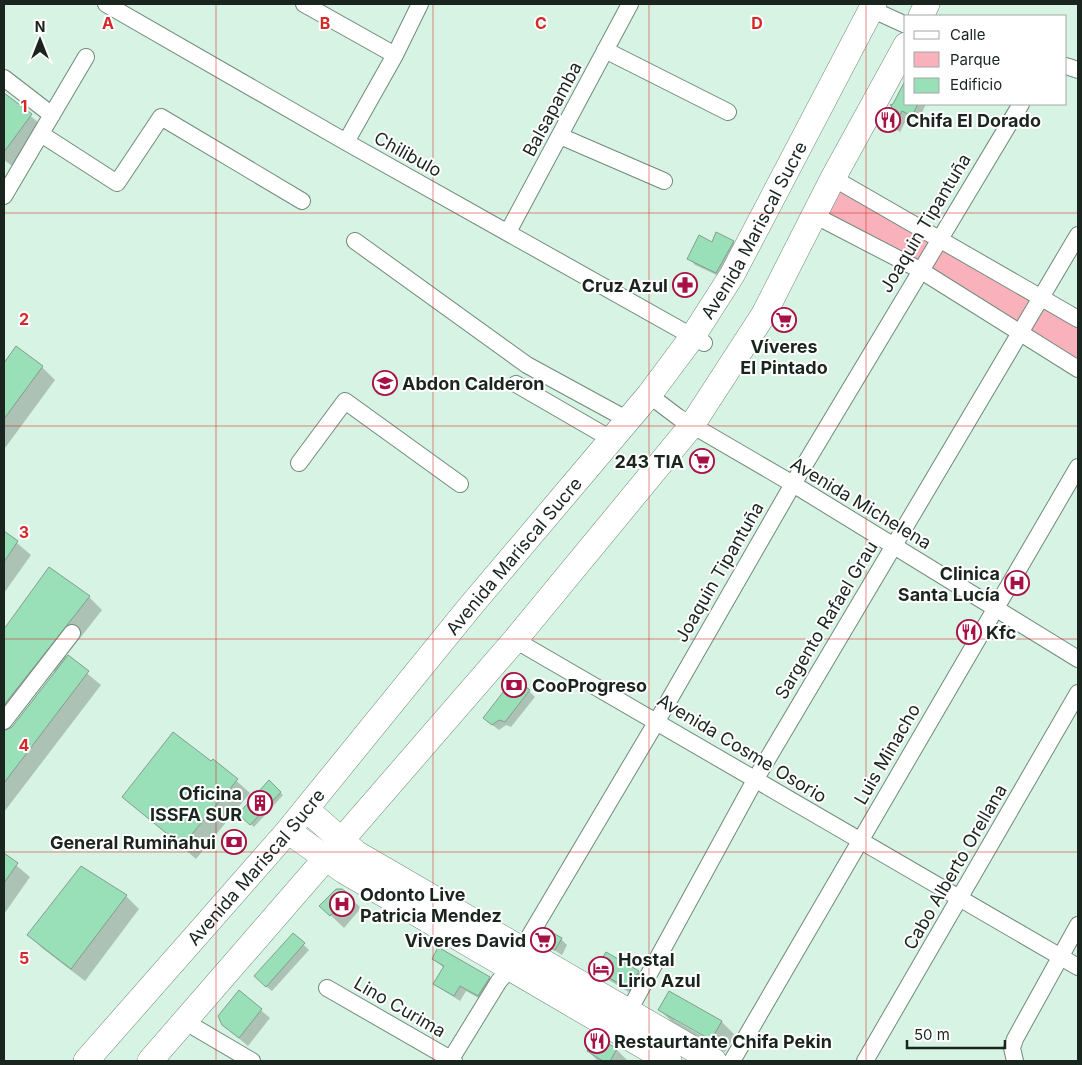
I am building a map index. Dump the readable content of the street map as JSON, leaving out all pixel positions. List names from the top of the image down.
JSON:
{
  "streets": {
    "main road": ["Avenida Mariscal Sucre"],
    "street": [
      "Balsapamba",
      "Chilibulo",
      "Joaquin Tipantuña",
      "Avenida Michelena",
      "Sargento Rafael Grau",
      "Avenida Cosme Osorio",
      "Luis Minacho",
      "Cabo Alberto Orellana",
      "Lino Curima"
    ]
  },
  "crossings": [
    ["Balsapamba", "Chilibulo"],
    ["Chilibulo", "Avenida Mariscal Sucre"],
    ["Joaquin Tipantuña", "Avenida Michelena"],
    ["Joaquin Tipantuña", "Avenida Cosme Osorio"],
    ["Joaquin Tipantuña", "Lino Curima"],
    ["Avenida Mariscal Sucre", "Avenida Michelena"],
    ["Avenida Michelena", "Sargento Rafael Grau"],
    ["Avenida Michelena", "Luis Minacho"],
    ["Sargento Rafael Grau", "Avenida Cosme Osorio"],
    ["Avenida Cosme Osorio", "Luis Minacho"],
    ["Avenida Cosme Osorio", "Cabo Alberto Orellana"]
  ],
  "places": {
    "restaurant": ["Chifa El Dorado", "Kfc", "Restaurtante Chifa Pekin"],
    "pharmacy": ["Cruz Azul"],
    "supermarket": ["Víveres El Pintado", "243 TIA", "Viveres David"],
    "school or university": ["Abdon Calderon"],
    "hospital": ["Clinica Santa Lucía", "Odonto Live Patricia Mendez"],
    "bank": ["CooProgreso", "General Rumiñahui"],
    "building": ["Oficina ISSFA SUR"],
    "hotel": ["Hostal Lirio Azul"]
  },
  "legend": ["Calle", "Parque", "Edificio"],
  "scale_bar": "50 m",
  "north": "top",
  "grid": {
    "columns": [
      "A",
      "B",
      "C",
      "D"
    ],
    "rows": [
      "1",
      "2",
      "3",
      "4",
      "5"
    ]
  }
}
